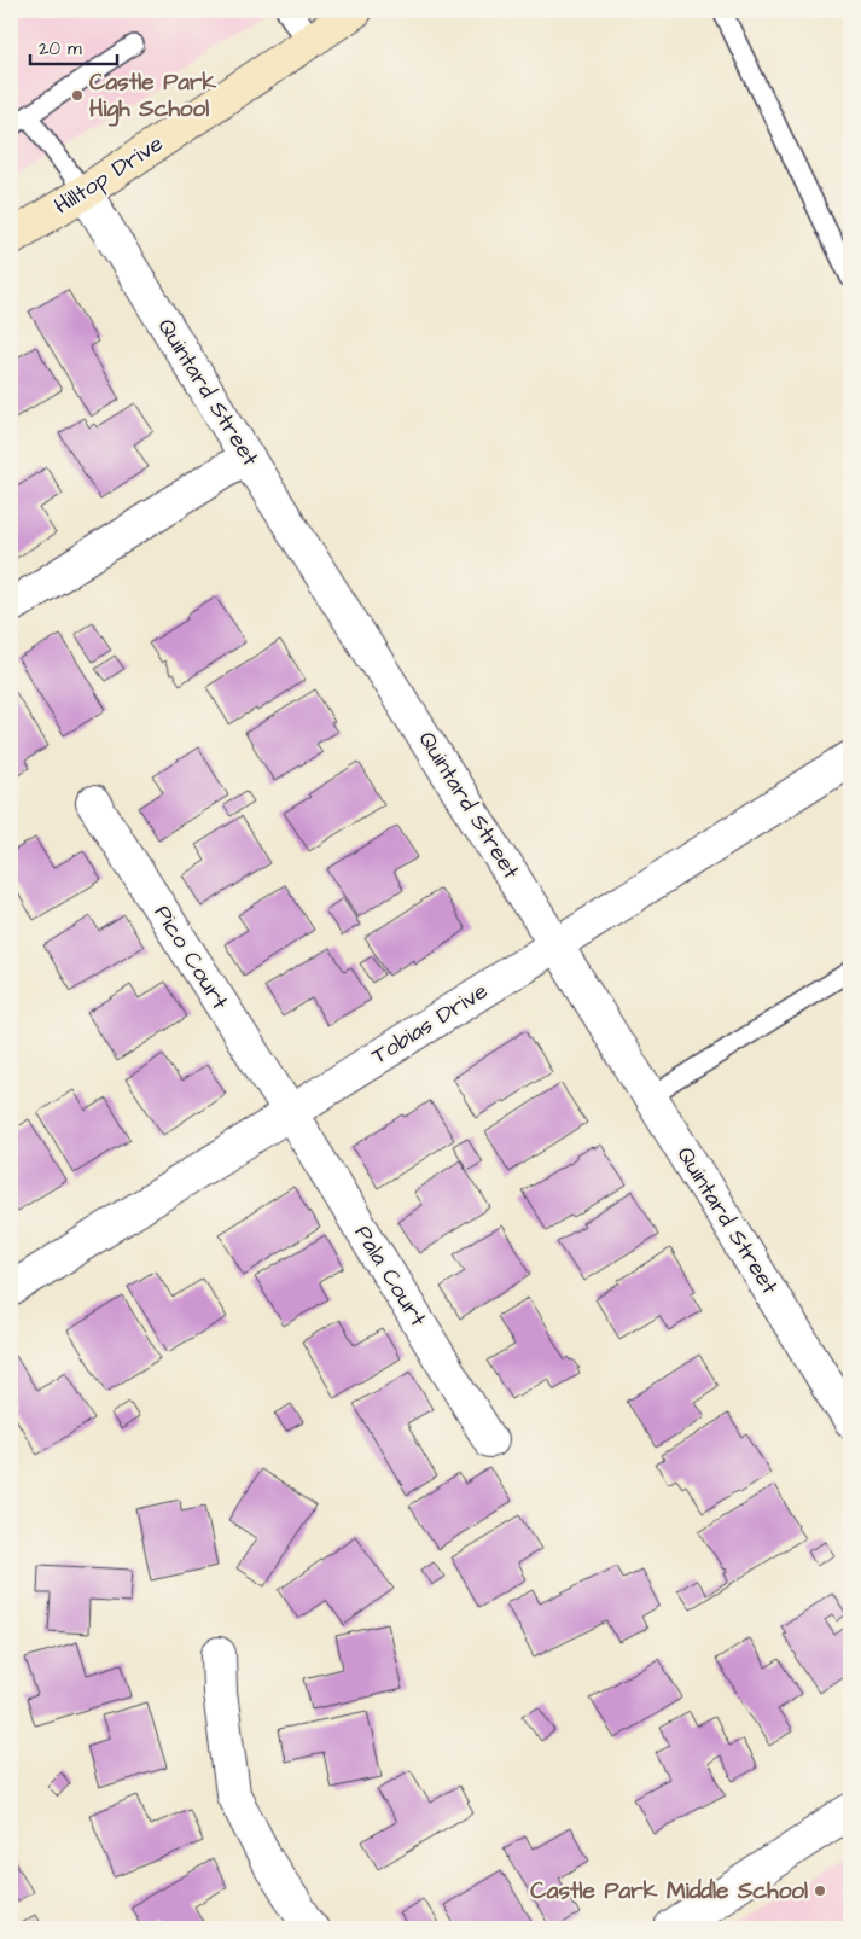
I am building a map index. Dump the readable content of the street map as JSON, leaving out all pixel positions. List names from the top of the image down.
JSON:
{
  "streets": {
    "main road": ["Hilltop Drive"],
    "street": [
      "Quintard Street",
      "Pico Court",
      "Tobias Drive",
      "Pala Court"
    ]
  },
  "crossings": [
    ["Hilltop Drive", "Quintard Street"],
    ["Quintard Street", "Tobias Drive"],
    ["Pico Court", "Tobias Drive"],
    ["Pico Court", "Pala Court"],
    ["Tobias Drive", "Pala Court"]
  ],
  "places": ["Castle Park High School", "Castle Park Middle School"],
  "scale_bar": "20 m"
}
